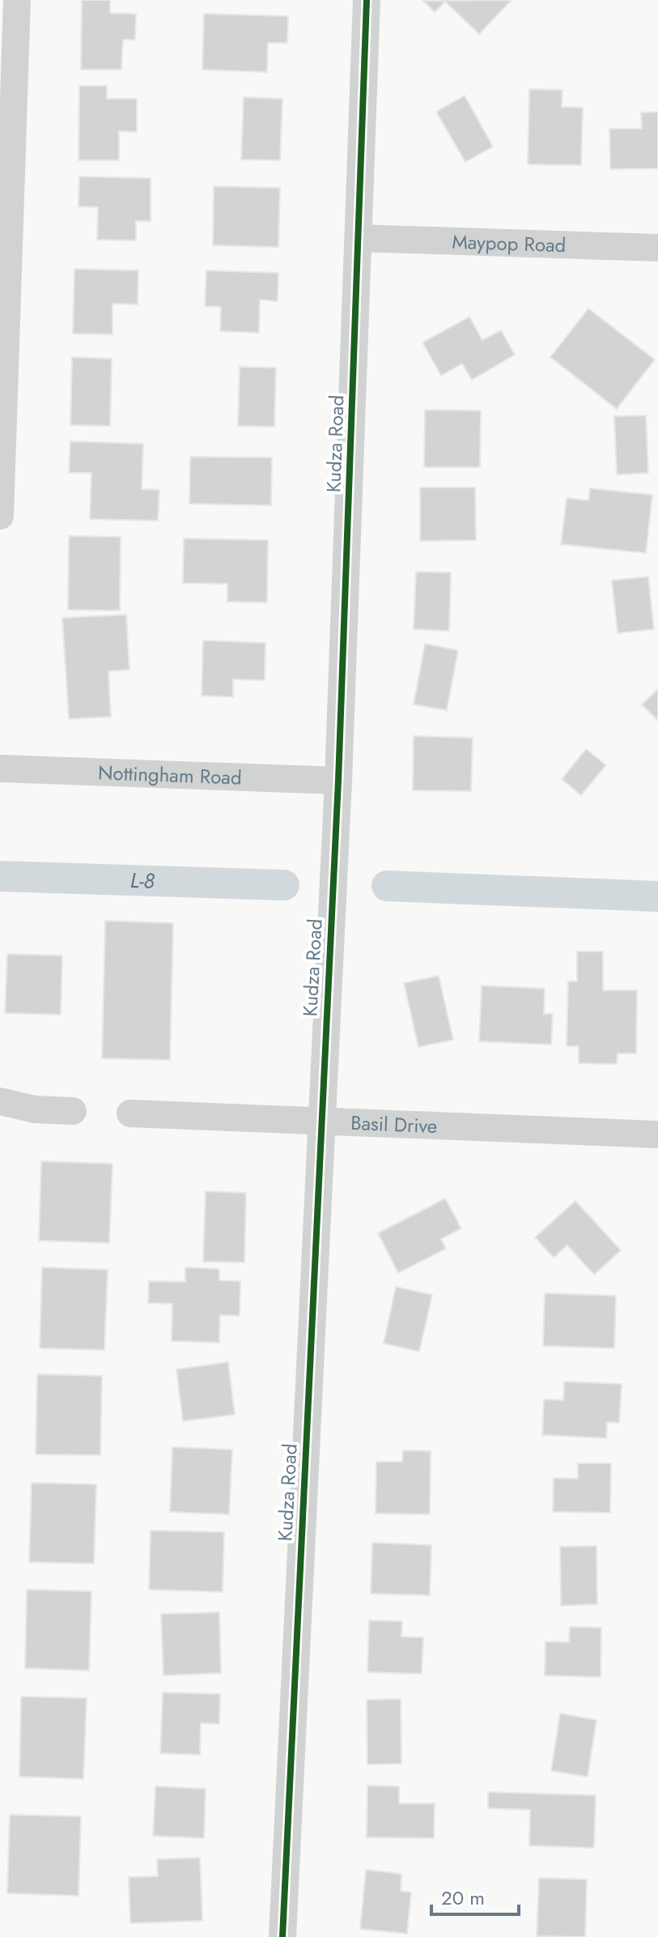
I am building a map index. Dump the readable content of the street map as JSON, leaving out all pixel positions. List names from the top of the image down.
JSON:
{
  "streets": {
    "street": [
      "Maypop Road",
      "Kudza Road",
      "Nottingham Road",
      "Basil Drive"
    ]
  },
  "crossings": [
    ["Maypop Road", "Kudza Road"],
    ["Kudza Road", "Nottingham Road"],
    ["Kudza Road", "Basil Drive"]
  ],
  "water": ["L-8"],
  "scale_bar": "20 m"
}
